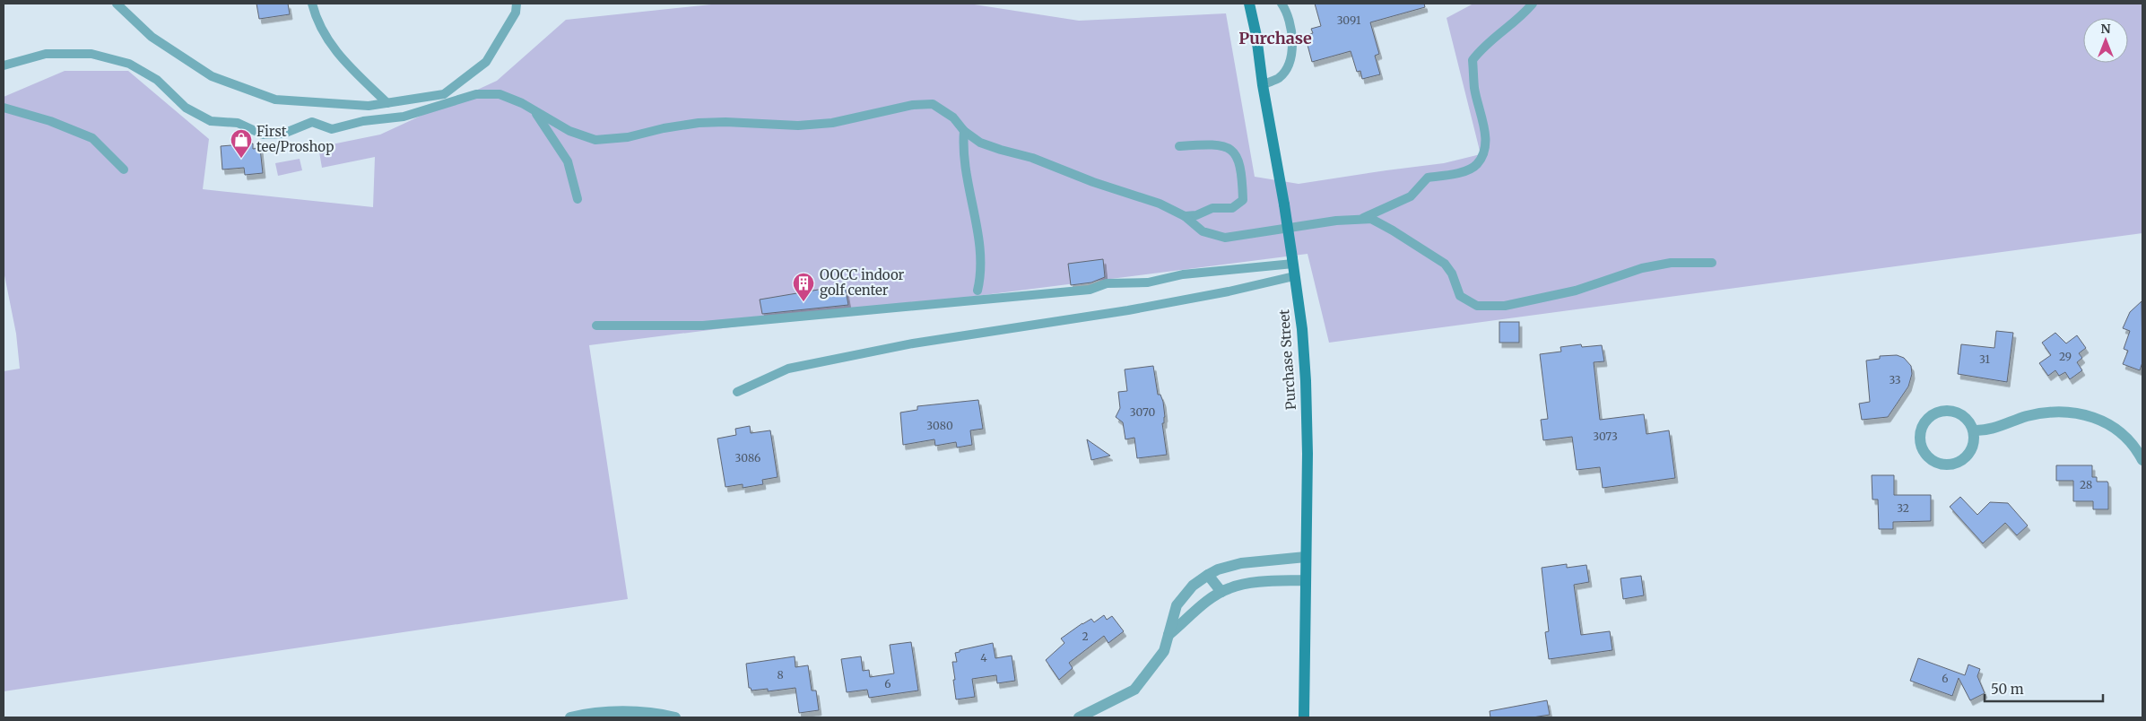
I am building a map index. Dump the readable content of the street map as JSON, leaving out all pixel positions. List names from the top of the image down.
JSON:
{
  "streets": {
    "main road": ["Purchase Street"]
  },
  "districts": ["Purchase"],
  "places": {
    "shop": ["First tee/Proshop"],
    "building": ["OOCC indoor golf center"]
  },
  "house_numbers": [
    "3091",
    "29",
    "31",
    "33",
    "3070",
    "3080",
    "3073",
    "3086",
    "28",
    "32",
    "2",
    "4",
    "8",
    "6",
    "6"
  ],
  "scale_bar": "50 m",
  "north": "top"
}
